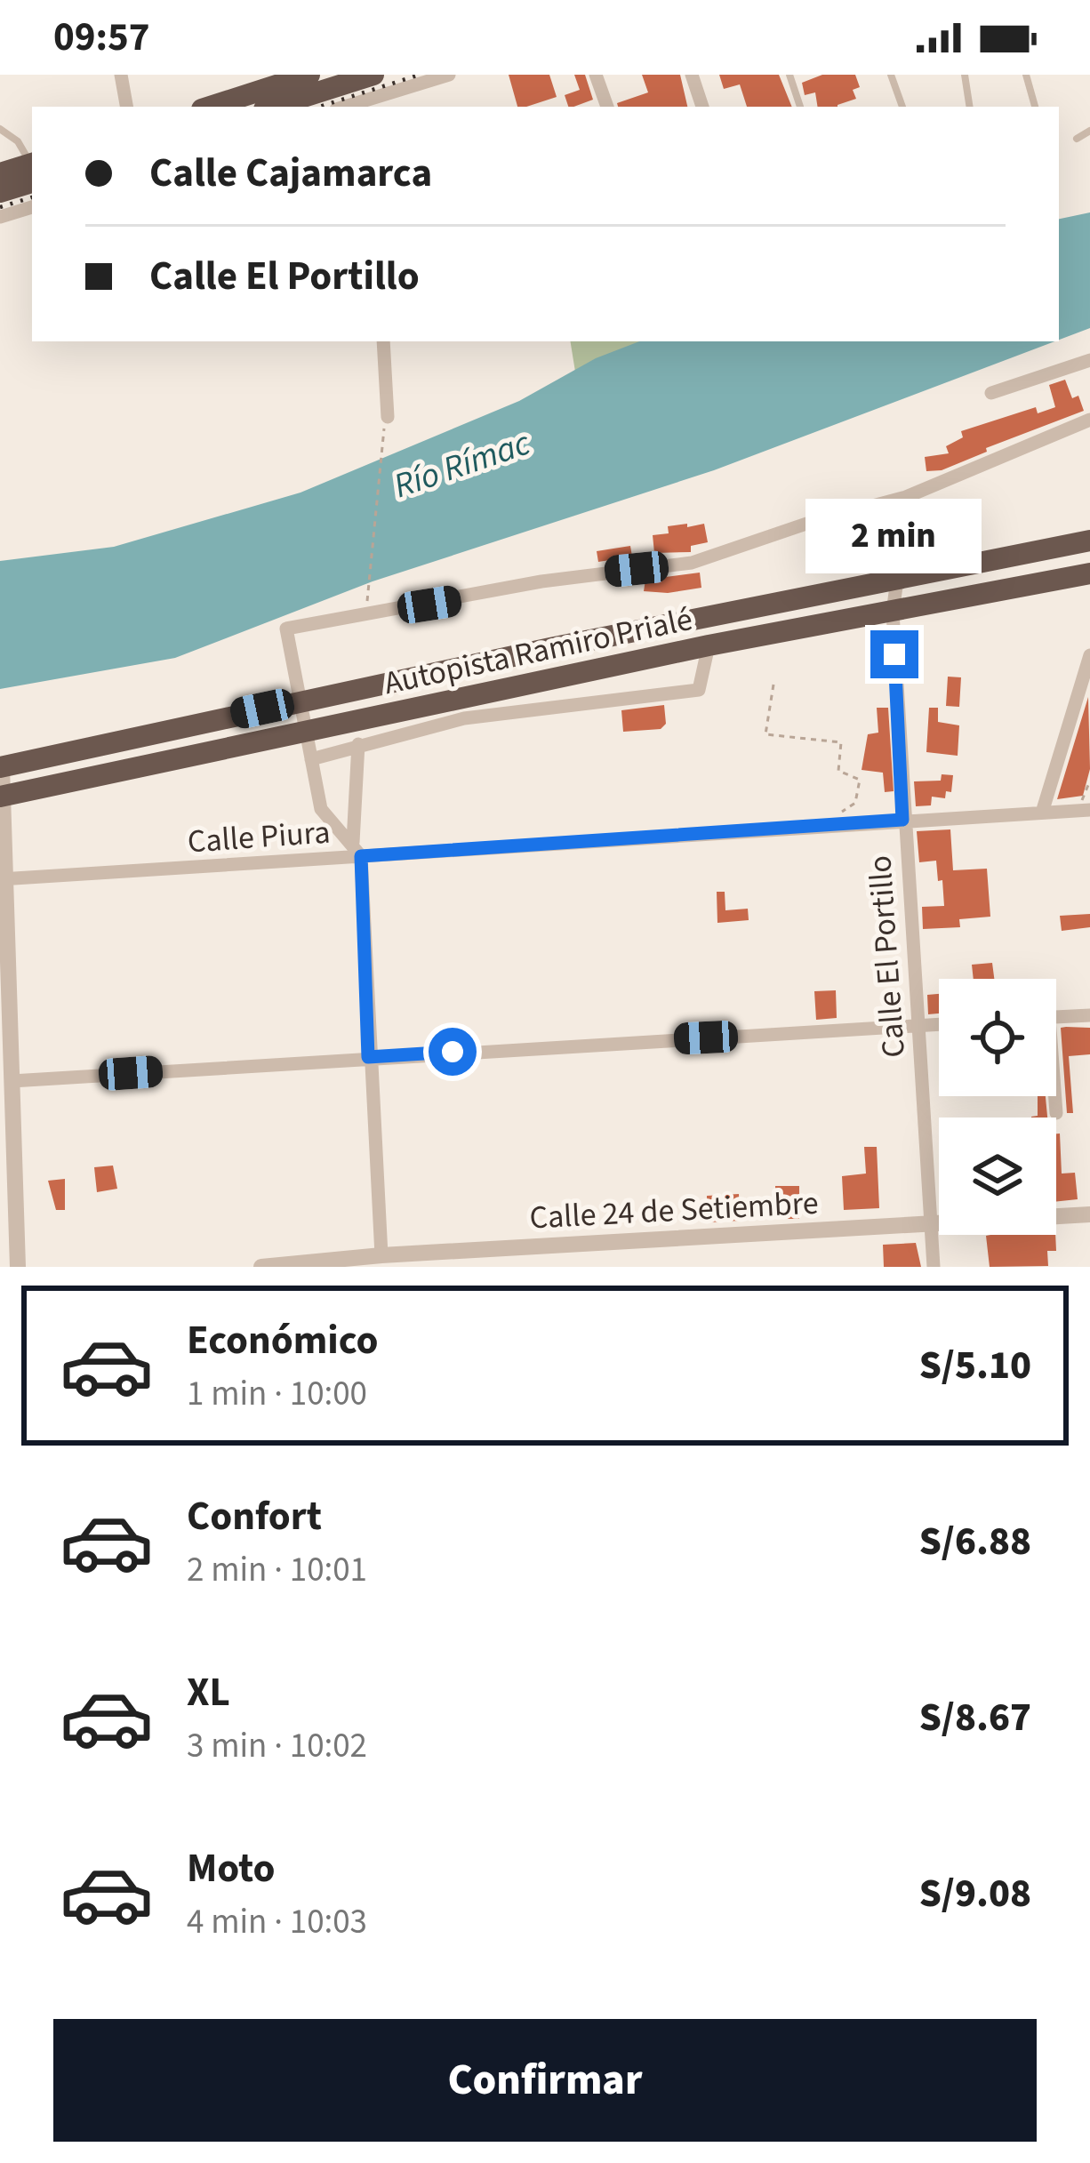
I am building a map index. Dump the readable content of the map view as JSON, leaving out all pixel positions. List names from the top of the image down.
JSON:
{
  "streets": {
    "highway": ["Autopista Ramiro Prialé"],
    "street": ["Calle Piura", "Calle El Portillo", "Calle 24 de Setiembre"]
  },
  "crossings": [
    ["Autopista Ramiro Prialé", "Calle El Portillo"],
    ["Calle Piura", "Calle El Portillo"],
    ["Calle El Portillo", "Calle 24 de Setiembre"]
  ],
  "water": ["Río Rímac"],
  "page": {
    "status": "09:57",
    "banner": ["Calle Cajamarca", "Calle El Portillo"],
    "bubble": "2 min",
    "list": [
      {
        "name": "Económico",
        "note": "1 min · 10:00",
        "value": "S/5.10"
      },
      {
        "name": "Confort",
        "note": "2 min · 10:01",
        "value": "S/6.88"
      },
      {
        "name": "XL",
        "note": "3 min · 10:02",
        "value": "S/8.67"
      },
      {
        "name": "Moto",
        "note": "4 min · 10:03",
        "value": "S/9.08"
      }
    ],
    "buttons": "Confirmar"
  }
}
